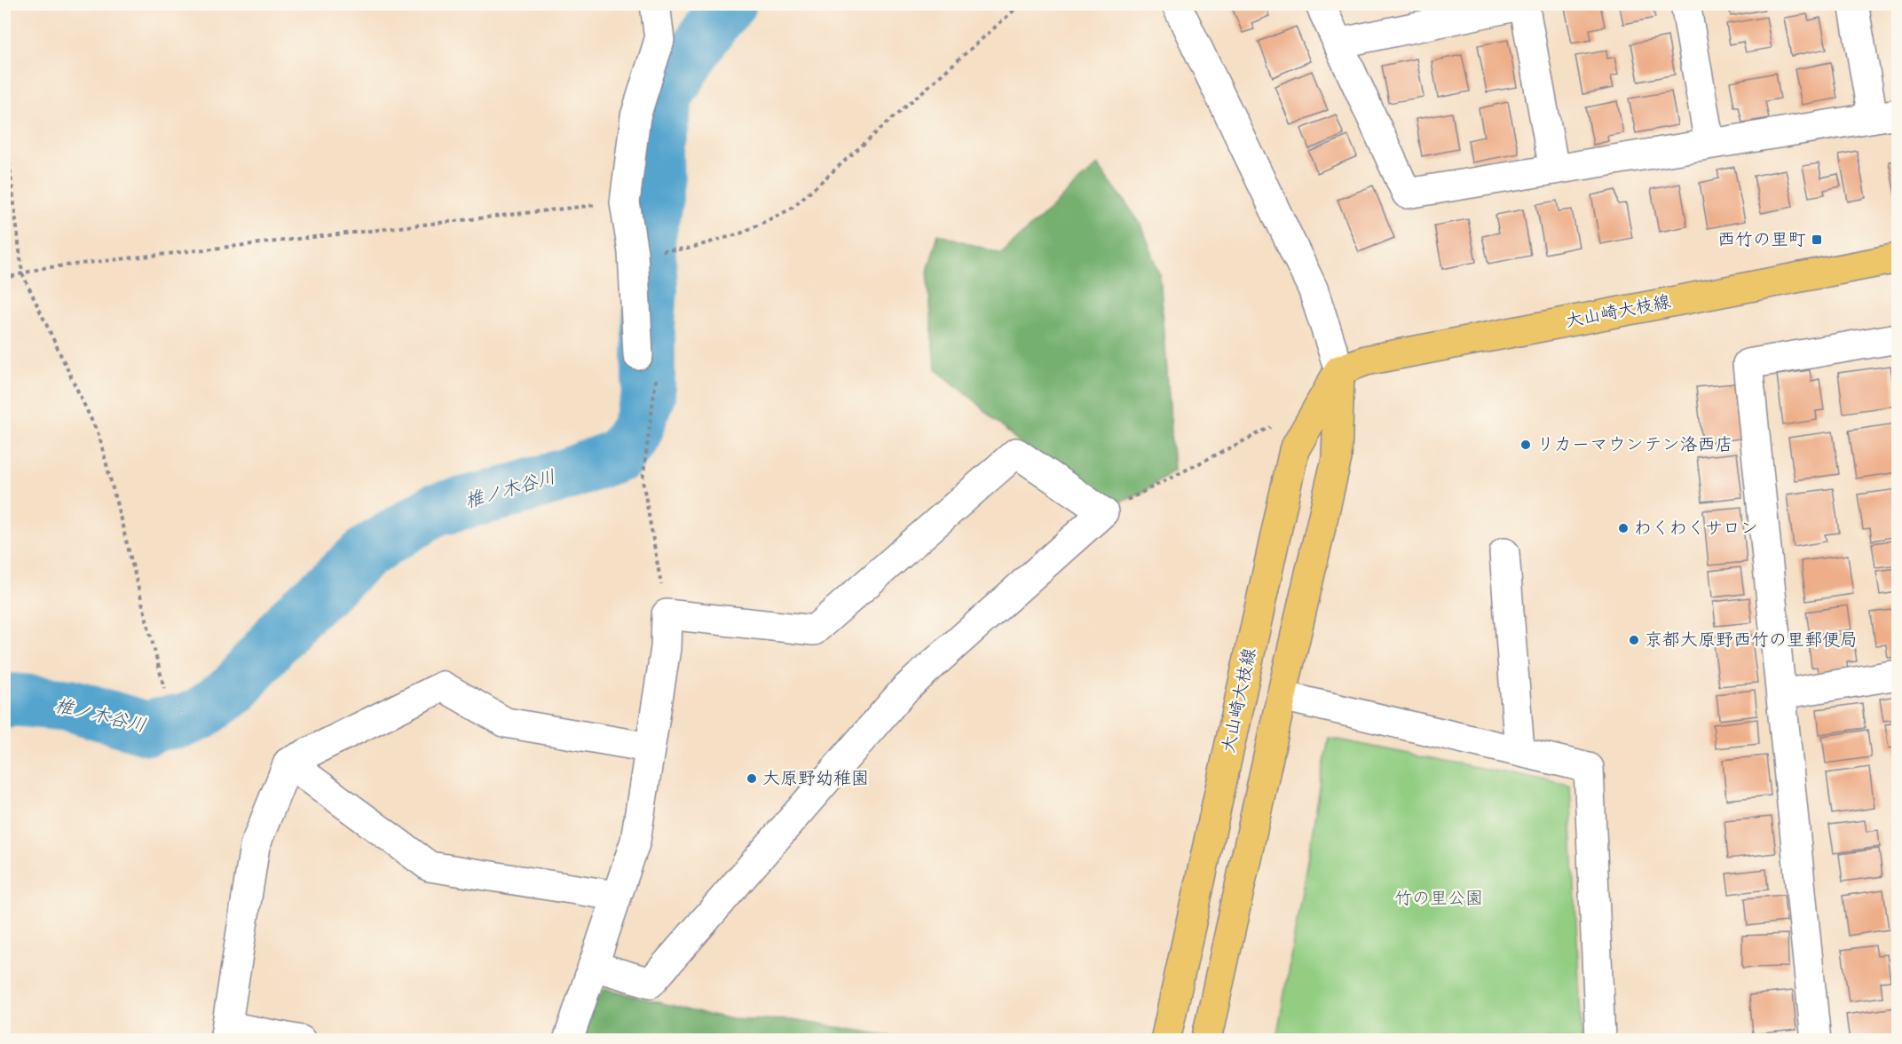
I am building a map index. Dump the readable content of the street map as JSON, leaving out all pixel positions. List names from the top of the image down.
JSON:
{
  "streets": {
    "main road": ["大山崎大枝線"]
  },
  "water": ["椎ノ木谷川"],
  "parks": ["竹の里公園"],
  "places": {
    "transit": ["西竹の里町"],
    "other": [
      "リカーマウンテン洛西店",
      "わくわくサロン",
      "京都大原野西竹の里郵便局",
      "大原野幼稚園"
    ]
  }
}
